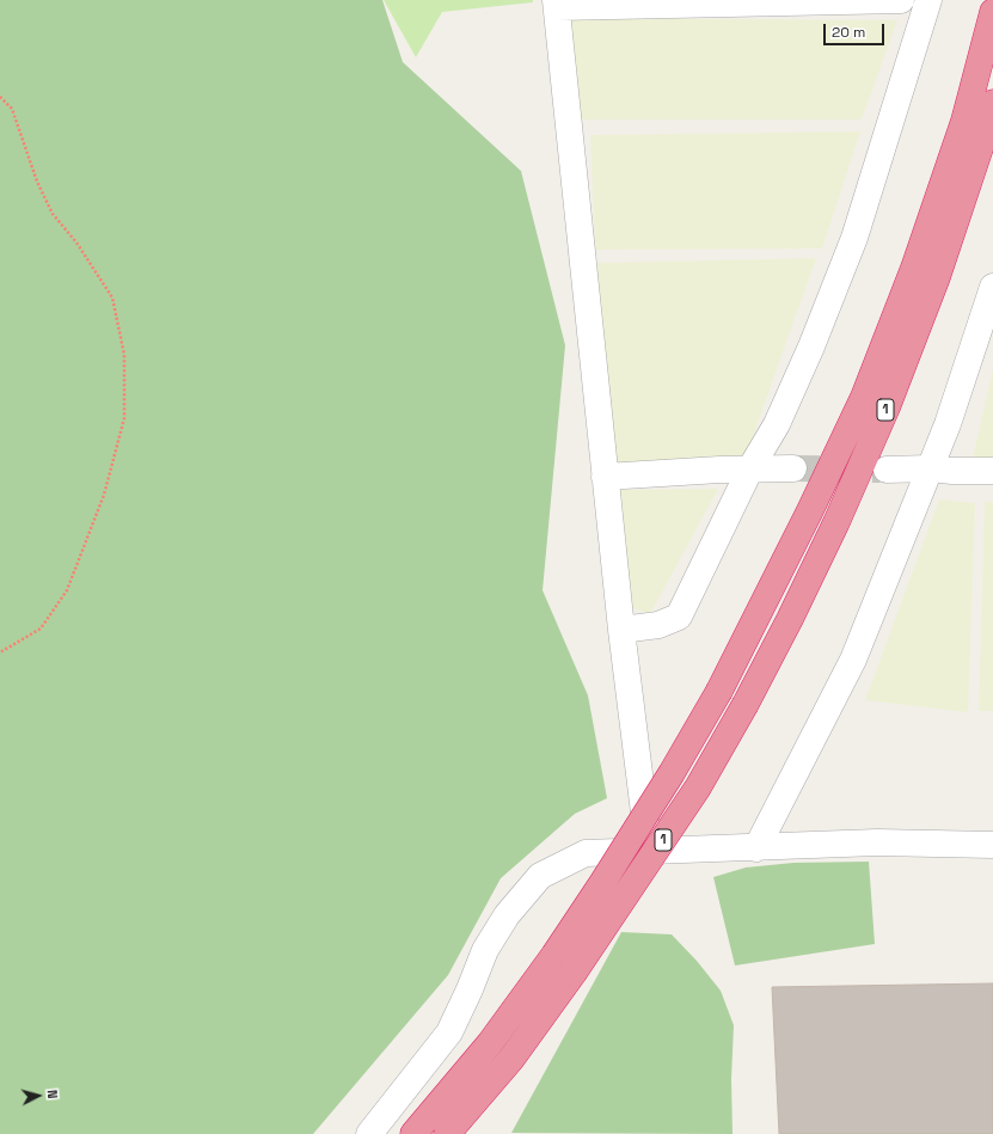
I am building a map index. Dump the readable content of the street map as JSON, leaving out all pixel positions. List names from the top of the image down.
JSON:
{
  "streets": {
    "highway": ["1"]
  },
  "scale_bar": "20 m",
  "north": "right"
}
